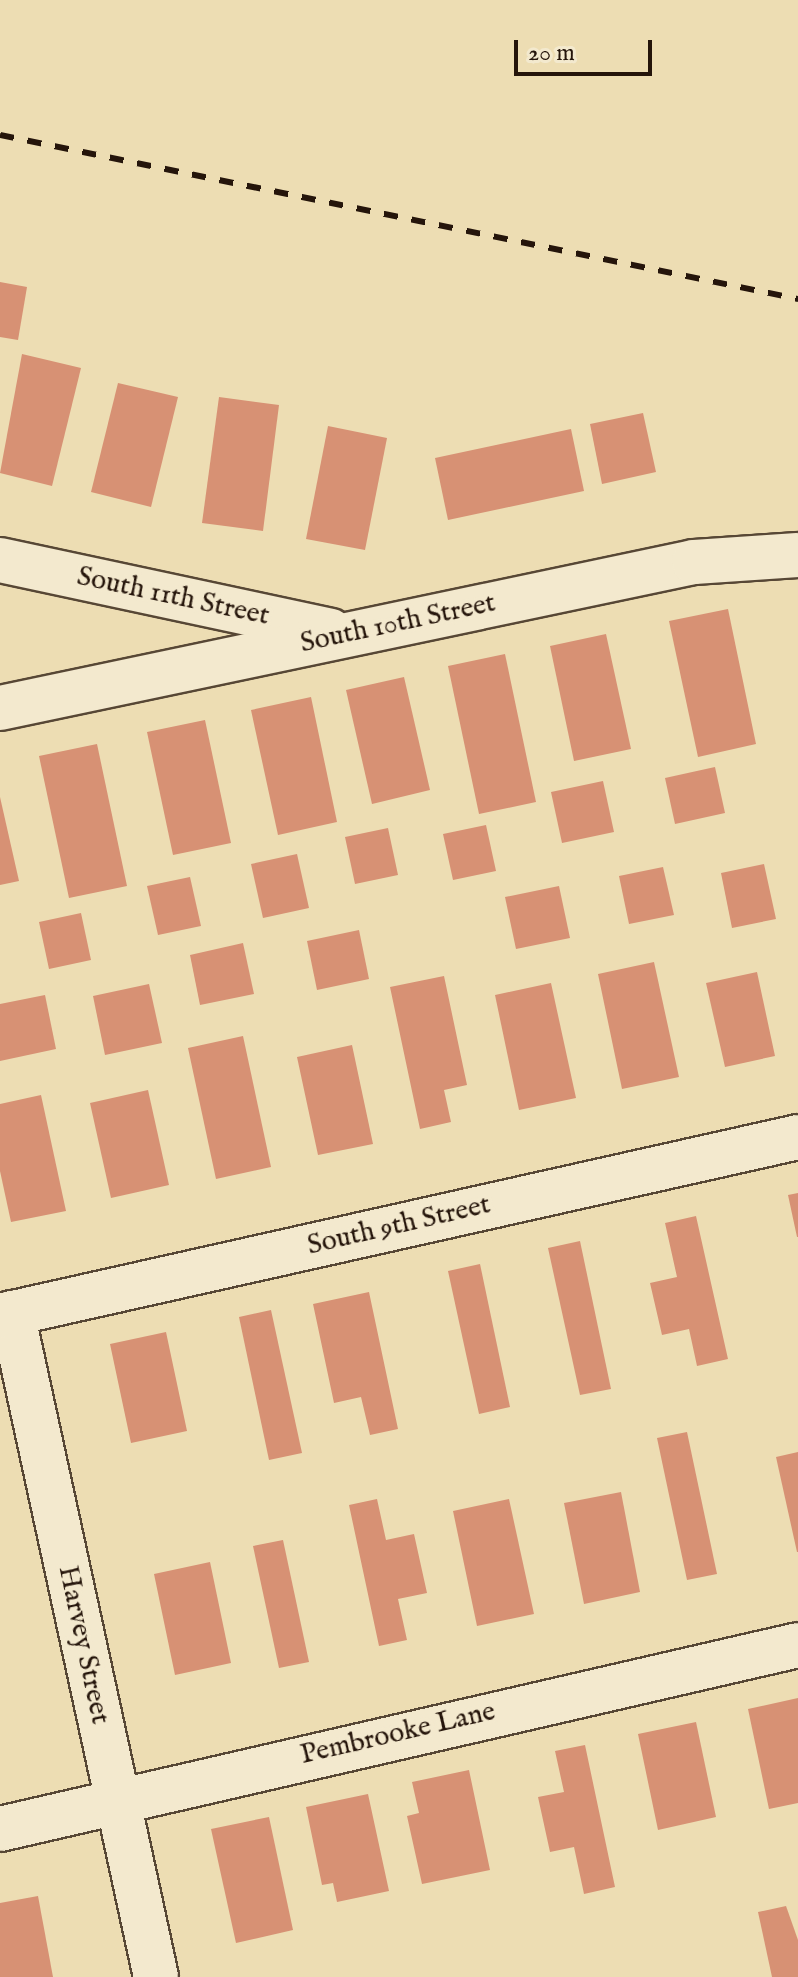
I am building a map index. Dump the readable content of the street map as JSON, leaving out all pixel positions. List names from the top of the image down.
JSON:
{
  "streets": {
    "street": [
      "South 11th Street",
      "South 10th Street",
      "South 9th Street",
      "Harvey Street",
      "Pembrooke Lane"
    ]
  },
  "crossings": [
    ["South 11th Street", "South 10th Street"],
    ["South 9th Street", "Harvey Street"],
    ["Harvey Street", "Pembrooke Lane"]
  ],
  "scale_bar": "20 m"
}
